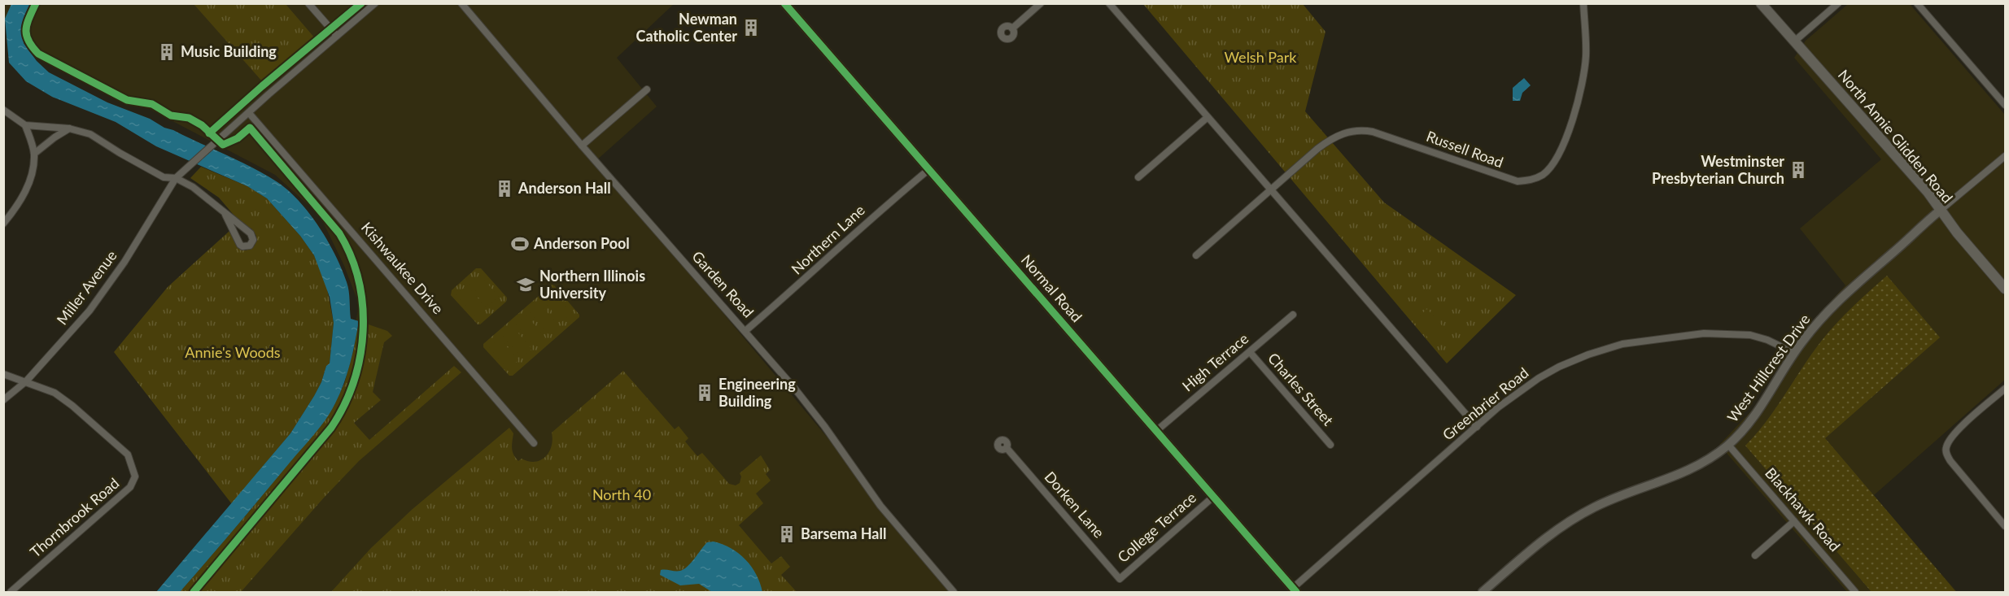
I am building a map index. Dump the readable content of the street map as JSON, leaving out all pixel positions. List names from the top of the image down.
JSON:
{
  "streets": {
    "main road": ["North Annie Glidden Road"],
    "street": [
      "Russell Road",
      "Northern Lane",
      "Kishwaukee Drive",
      "Garden Road",
      "Miller Avenue",
      "Normal Road",
      "High Terrace",
      "West Hillcrest Drive",
      "Charles Street",
      "Greenbrier Road",
      "Dorken Lane",
      "Blackhawk Road",
      "Thornbrook Road",
      "College Terrace"
    ]
  },
  "crossings": [
    ["North Annie Glidden Road", "West Hillcrest Drive"],
    ["Northern Lane", "Garden Road"],
    ["Northern Lane", "Normal Road"],
    ["Kishwaukee Drive", "Miller Avenue"],
    ["Miller Avenue", "Thornbrook Road"],
    ["Normal Road", "High Terrace"],
    ["Normal Road", "Greenbrier Road"],
    ["Normal Road", "College Terrace"],
    ["High Terrace", "Charles Street"],
    ["West Hillcrest Drive", "Greenbrier Road"],
    ["West Hillcrest Drive", "Blackhawk Road"],
    ["Dorken Lane", "College Terrace"]
  ],
  "parks": ["Welsh Park", "Annie's Woods", "North 40"],
  "places": {
    "building": [
      "Newman Catholic Center",
      "Music Building",
      "Westminster Presbyterian Church",
      "Anderson Hall",
      "Engineering Building",
      "Barsema Hall"
    ],
    "sports": ["Anderson Pool"],
    "school or university": ["Northern Illinois University"]
  }
}
